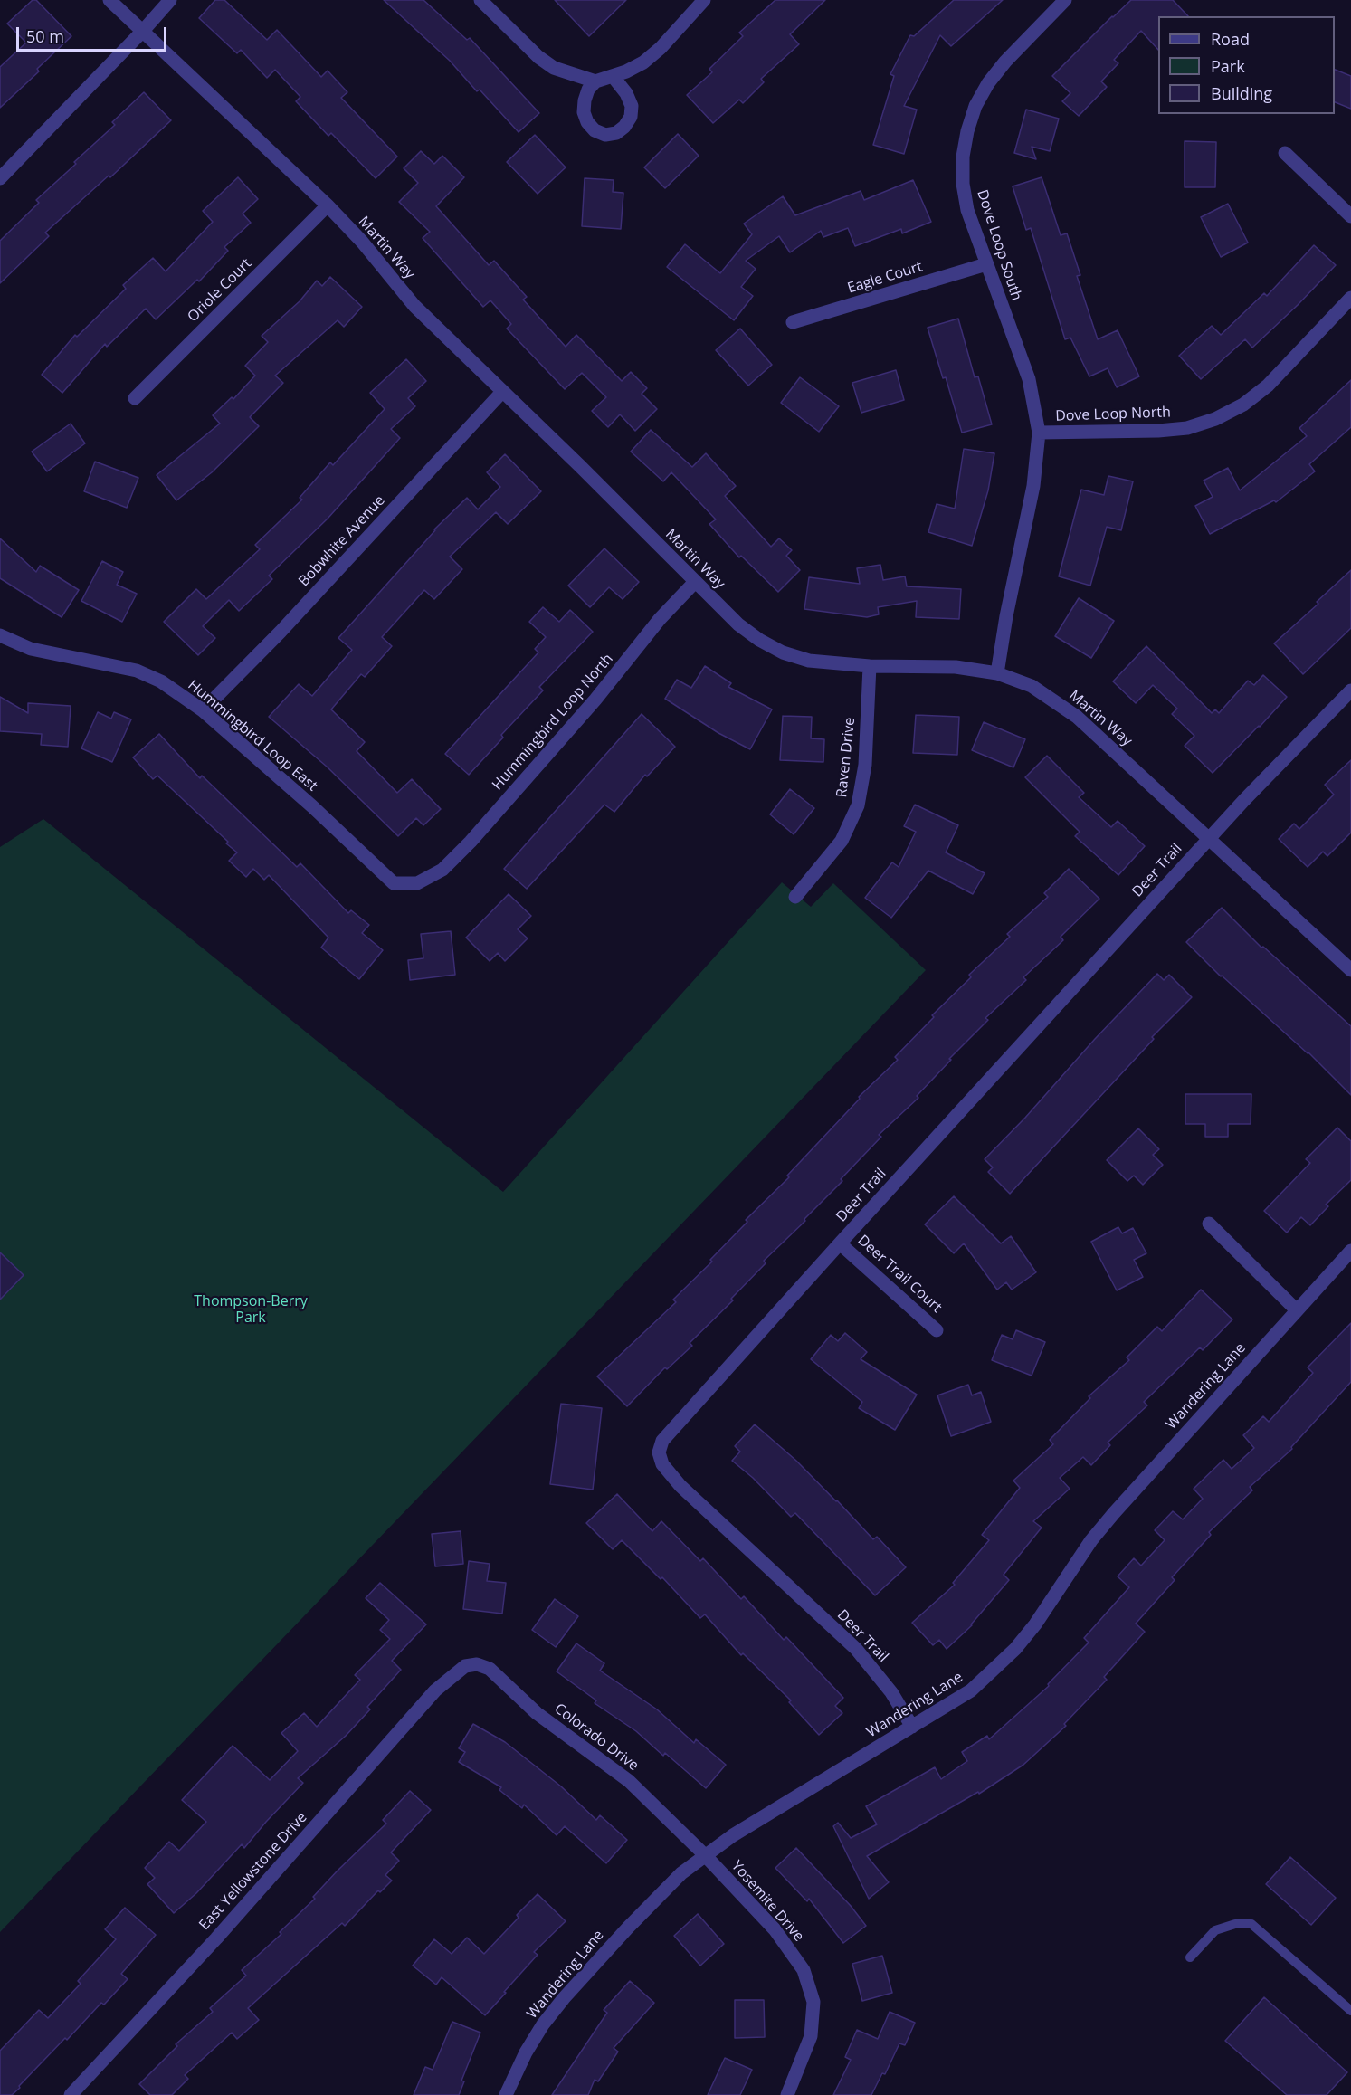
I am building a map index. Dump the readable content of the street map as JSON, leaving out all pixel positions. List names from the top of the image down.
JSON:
{
  "streets": {
    "street": [
      "Dove Loop South",
      "Martin Way",
      "Eagle Court",
      "Oriole Court",
      "Dove Loop North",
      "Bobwhite Avenue",
      "Hummingbird Loop North",
      "Hummingbird Loop East",
      "Raven Drive",
      "Deer Trail",
      "Deer Trail Court",
      "Wandering Lane",
      "Colorado Drive",
      "East Yellowstone Drive",
      "Yosemite Drive"
    ]
  },
  "crossings": [
    ["Dove Loop South", "Eagle Court"],
    ["Dove Loop South", "Dove Loop North"],
    ["Martin Way", "Oriole Court"],
    ["Martin Way", "Dove Loop North"],
    ["Martin Way", "Bobwhite Avenue"],
    ["Martin Way", "Hummingbird Loop North"],
    ["Martin Way", "Raven Drive"],
    ["Martin Way", "Deer Trail"],
    ["Bobwhite Avenue", "Hummingbird Loop East"],
    ["Hummingbird Loop North", "Hummingbird Loop East"],
    ["Deer Trail", "Deer Trail Court"],
    ["Deer Trail", "Wandering Lane"],
    ["Wandering Lane", "Colorado Drive"],
    ["Wandering Lane", "Yosemite Drive"],
    ["Colorado Drive", "East Yellowstone Drive"],
    ["Colorado Drive", "Yosemite Drive"]
  ],
  "parks": ["Thompson-Berry Park"],
  "legend": ["Road", "Park", "Building"],
  "scale_bar": "50 m"
}
